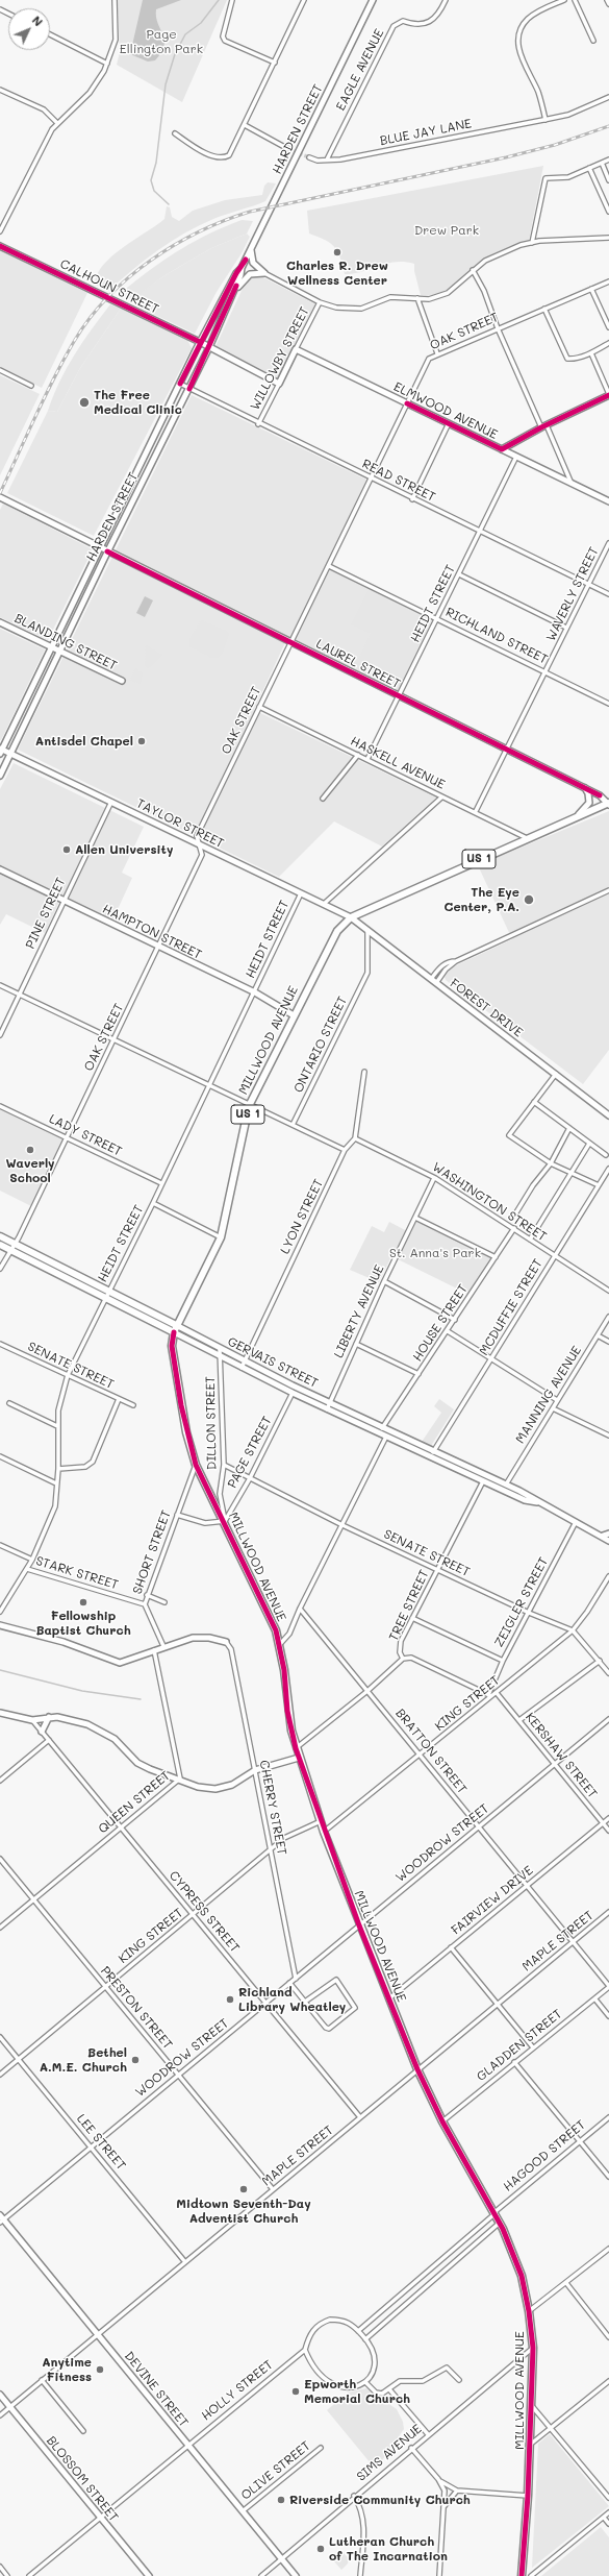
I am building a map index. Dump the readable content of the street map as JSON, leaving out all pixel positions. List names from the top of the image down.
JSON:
{
  "streets": {
    "main road": [
      "HARDEN STREET",
      "CALHOUN STREET",
      "WILLOWBY STREET",
      "ELMWOOD AVENUE",
      "BLANDING STREET",
      "LAUREL STREET",
      "TAYLOR STREET",
      "US 1",
      "HAMPTON STREET",
      "FOREST DRIVE",
      "MILLWOOD AVENUE",
      "GERVAIS STREET",
      "DEVINE STREET",
      "BLOSSOM STREET"
    ],
    "street": [
      "EAGLE AVENUE",
      "BLUE JAY LANE",
      "OAK STREET",
      "READ STREET",
      "WAVERLY STREET",
      "HEIDT STREET",
      "RICHLAND STREET",
      "HASKELL AVENUE",
      "PINE STREET",
      "ONTARIO STREET",
      "LADY STREET",
      "WASHINGTON STREET",
      "LYON STREET",
      "MCDUFFIE STREET",
      "LIBERTY AVENUE",
      "HOUSE STREET",
      "SENATE STREET",
      "MANNING AVENUE",
      "DILLON STREET",
      "PAGE STREET",
      "SHORT STREET",
      "STARK STREET",
      "ZEIGLER STREET",
      "TREE STREET",
      "KING STREET",
      "BRATTON STREET",
      "KERSHAW STREET",
      "QUEEN STREET",
      "CHERRY STREET",
      "WOODROW STREET",
      "FAIRVIEW DRIVE",
      "CYPRESS STREET",
      "MAPLE STREET",
      "PRESTON STREET",
      "GLADDEN STREET",
      "LEE STREET",
      "HAGOOD STREET",
      "HOLLY STREET",
      "SIMS AVENUE",
      "OLIVE STREET"
    ]
  },
  "crossings": [
    ["EAGLE AVENUE", "BLUE JAY LANE"],
    ["HARDEN STREET", "CALHOUN STREET"],
    ["HARDEN STREET", "READ STREET"],
    ["HARDEN STREET", "BLANDING STREET"],
    ["HARDEN STREET", "LAUREL STREET"],
    ["HARDEN STREET", "TAYLOR STREET"],
    ["CALHOUN STREET", "WILLOWBY STREET"],
    ["OAK STREET", "ELMWOOD AVENUE"],
    ["OAK STREET", "READ STREET"],
    ["OAK STREET", "RICHLAND STREET"],
    ["OAK STREET", "LAUREL STREET"],
    ["OAK STREET", "HASKELL AVENUE"],
    ["OAK STREET", "TAYLOR STREET"],
    ["OAK STREET", "HAMPTON STREET"],
    ["OAK STREET", "LADY STREET"],
    ["OAK STREET", "GERVAIS STREET"],
    ["WILLOWBY STREET", "ELMWOOD AVENUE"],
    ["WILLOWBY STREET", "READ STREET"],
    ["ELMWOOD AVENUE", "HEIDT STREET"],
    ["READ STREET", "WAVERLY STREET"],
    ["READ STREET", "HEIDT STREET"],
    ["WAVERLY STREET", "RICHLAND STREET"],
    ["WAVERLY STREET", "LAUREL STREET"],
    ["WAVERLY STREET", "HASKELL AVENUE"],
    ["HEIDT STREET", "RICHLAND STREET"],
    ["HEIDT STREET", "LAUREL STREET"],
    ["HEIDT STREET", "HASKELL AVENUE"],
    ["HEIDT STREET", "TAYLOR STREET"],
    ["HEIDT STREET", "HAMPTON STREET"],
    ["HEIDT STREET", "LADY STREET"],
    ["HEIDT STREET", "GERVAIS STREET"],
    ["HEIDT STREET", "SENATE STREET"],
    ["HEIDT STREET", "STARK STREET"],
    ["LAUREL STREET", "US 1"],
    ["HASKELL AVENUE", "US 1"],
    ["TAYLOR STREET", "US 1"],
    ["TAYLOR STREET", "PINE STREET"],
    ["TAYLOR STREET", "FOREST DRIVE"],
    ["TAYLOR STREET", "MILLWOOD AVENUE"],
    ["US 1", "FOREST DRIVE"],
    ["US 1", "MILLWOOD AVENUE"],
    ["PINE STREET", "HAMPTON STREET"],
    ["HAMPTON STREET", "MILLWOOD AVENUE"],
    ["FOREST DRIVE", "MILLWOOD AVENUE"],
    ["FOREST DRIVE", "ONTARIO STREET"],
    ["MILLWOOD AVENUE", "GERVAIS STREET"],
    ["MILLWOOD AVENUE", "DILLON STREET"],
    ["MILLWOOD AVENUE", "PAGE STREET"],
    ["MILLWOOD AVENUE", "SHORT STREET"],
    ["MILLWOOD AVENUE", "TREE STREET"],
    ["MILLWOOD AVENUE", "KING STREET"],
    ["MILLWOOD AVENUE", "WOODROW STREET"],
    ["MILLWOOD AVENUE", "FAIRVIEW DRIVE"],
    ["MILLWOOD AVENUE", "MAPLE STREET"],
    ["MILLWOOD AVENUE", "GLADDEN STREET"],
    ["MILLWOOD AVENUE", "HAGOOD STREET"],
    ["MILLWOOD AVENUE", "SIMS AVENUE"],
    ["WASHINGTON STREET", "LYON STREET"],
    ["WASHINGTON STREET", "MCDUFFIE STREET"],
    ["WASHINGTON STREET", "LIBERTY AVENUE"],
    ["WASHINGTON STREET", "HOUSE STREET"],
    ["LYON STREET", "GERVAIS STREET"],
    ["MCDUFFIE STREET", "GERVAIS STREET"],
    ["LIBERTY AVENUE", "GERVAIS STREET"],
    ["HOUSE STREET", "GERVAIS STREET"],
    ["GERVAIS STREET", "MANNING AVENUE"],
    ["GERVAIS STREET", "DILLON STREET"],
    ["GERVAIS STREET", "PAGE STREET"],
    ["GERVAIS STREET", "ZEIGLER STREET"],
    ["GERVAIS STREET", "TREE STREET"],
    ["SENATE STREET", "DILLON STREET"],
    ["SENATE STREET", "PAGE STREET"],
    ["SENATE STREET", "ZEIGLER STREET"],
    ["SENATE STREET", "TREE STREET"],
    ["SENATE STREET", "KING STREET"],
    ["DILLON STREET", "PAGE STREET"],
    ["SHORT STREET", "STARK STREET"],
    ["TREE STREET", "BRATTON STREET"],
    ["KING STREET", "BRATTON STREET"],
    ["KING STREET", "KERSHAW STREET"],
    ["KING STREET", "CHERRY STREET"],
    ["KING STREET", "CYPRESS STREET"],
    ["KING STREET", "PRESTON STREET"],
    ["KING STREET", "LEE STREET"],
    ["BRATTON STREET", "WOODROW STREET"],
    ["BRATTON STREET", "FAIRVIEW DRIVE"],
    ["BRATTON STREET", "MAPLE STREET"],
    ["BRATTON STREET", "GLADDEN STREET"],
    ["KERSHAW STREET", "WOODROW STREET"],
    ["KERSHAW STREET", "FAIRVIEW DRIVE"],
    ["QUEEN STREET", "CYPRESS STREET"],
    ["QUEEN STREET", "PRESTON STREET"],
    ["CHERRY STREET", "WOODROW STREET"],
    ["WOODROW STREET", "CYPRESS STREET"],
    ["WOODROW STREET", "PRESTON STREET"],
    ["WOODROW STREET", "LEE STREET"],
    ["WOODROW STREET", "DEVINE STREET"],
    ["CYPRESS STREET", "MAPLE STREET"],
    ["MAPLE STREET", "PRESTON STREET"],
    ["MAPLE STREET", "LEE STREET"],
    ["MAPLE STREET", "DEVINE STREET"],
    ["MAPLE STREET", "BLOSSOM STREET"],
    ["HAGOOD STREET", "HOLLY STREET"],
    ["DEVINE STREET", "HOLLY STREET"],
    ["DEVINE STREET", "SIMS AVENUE"],
    ["DEVINE STREET", "OLIVE STREET"],
    ["HOLLY STREET", "BLOSSOM STREET"]
  ],
  "parks": ["Page Ellington Park", "Drew Park", "St. Anna's Park"],
  "places": [
    "Charles R. Drew Wellness Center",
    "The Free Medical Clinic",
    "Antisdel Chapel",
    "Allen University",
    "The Eye Center, P.A.",
    "Waverly School",
    "Fellowship Baptist Church",
    "Richland Library Wheatley",
    "Bethel A.M.E. Church",
    "Midtown Seventh-Day Adventist Church",
    "Anytime Fitness",
    "Epworth Memorial Church",
    "Riverside Community Church",
    "Lutheran Church of The Incarnation"
  ],
  "north": "top right"
}
